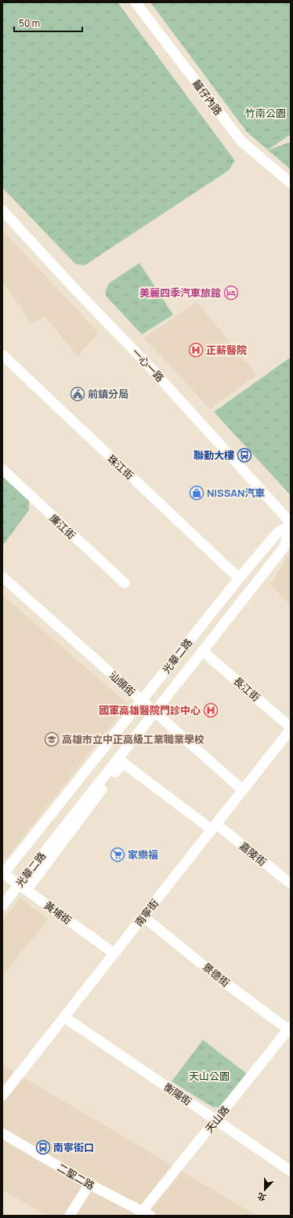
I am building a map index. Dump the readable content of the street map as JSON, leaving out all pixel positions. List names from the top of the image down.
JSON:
{
  "streets": {
    "street": [
      "籬仔內路",
      "一心一路",
      "珠江街",
      "廉江街",
      "光華二路",
      "汕頭街",
      "長江街",
      "嘉陵街",
      "黃埔街",
      "南寧街",
      "景德街",
      "衡陽街",
      "天山路",
      "二聖二路"
    ]
  },
  "crossings": [
    ["一心一路", "光華二路"],
    ["珠江街", "光華二路"],
    ["光華二路", "汕頭街"],
    ["光華二路", "長江街"],
    ["光華二路", "黃埔街"],
    ["汕頭街", "南寧街"],
    ["長江街", "南寧街"],
    ["嘉陵街", "南寧街"],
    ["黃埔街", "南寧街"],
    ["南寧街", "景德街"],
    ["南寧街", "衡陽街"],
    ["景德街", "天山路"],
    ["衡陽街", "天山路"],
    ["天山路", "二聖二路"]
  ],
  "parks": ["竹南公園", "天山公園"],
  "places": {
    "hotel": ["美麗四季汽車旅館"],
    "hospital": ["正薪醫院", "國軍高雄醫院門診中心"],
    "public building": ["前鎮分局"],
    "bus stop": ["聯勤大樓", "南寧街口"],
    "shop": ["NISSAN汽車"],
    "school or university": ["高雄市立中正高級工業職業學校"],
    "supermarket": ["家樂福"]
  },
  "scale_bar": "50 m",
  "north": "bottom"
}
